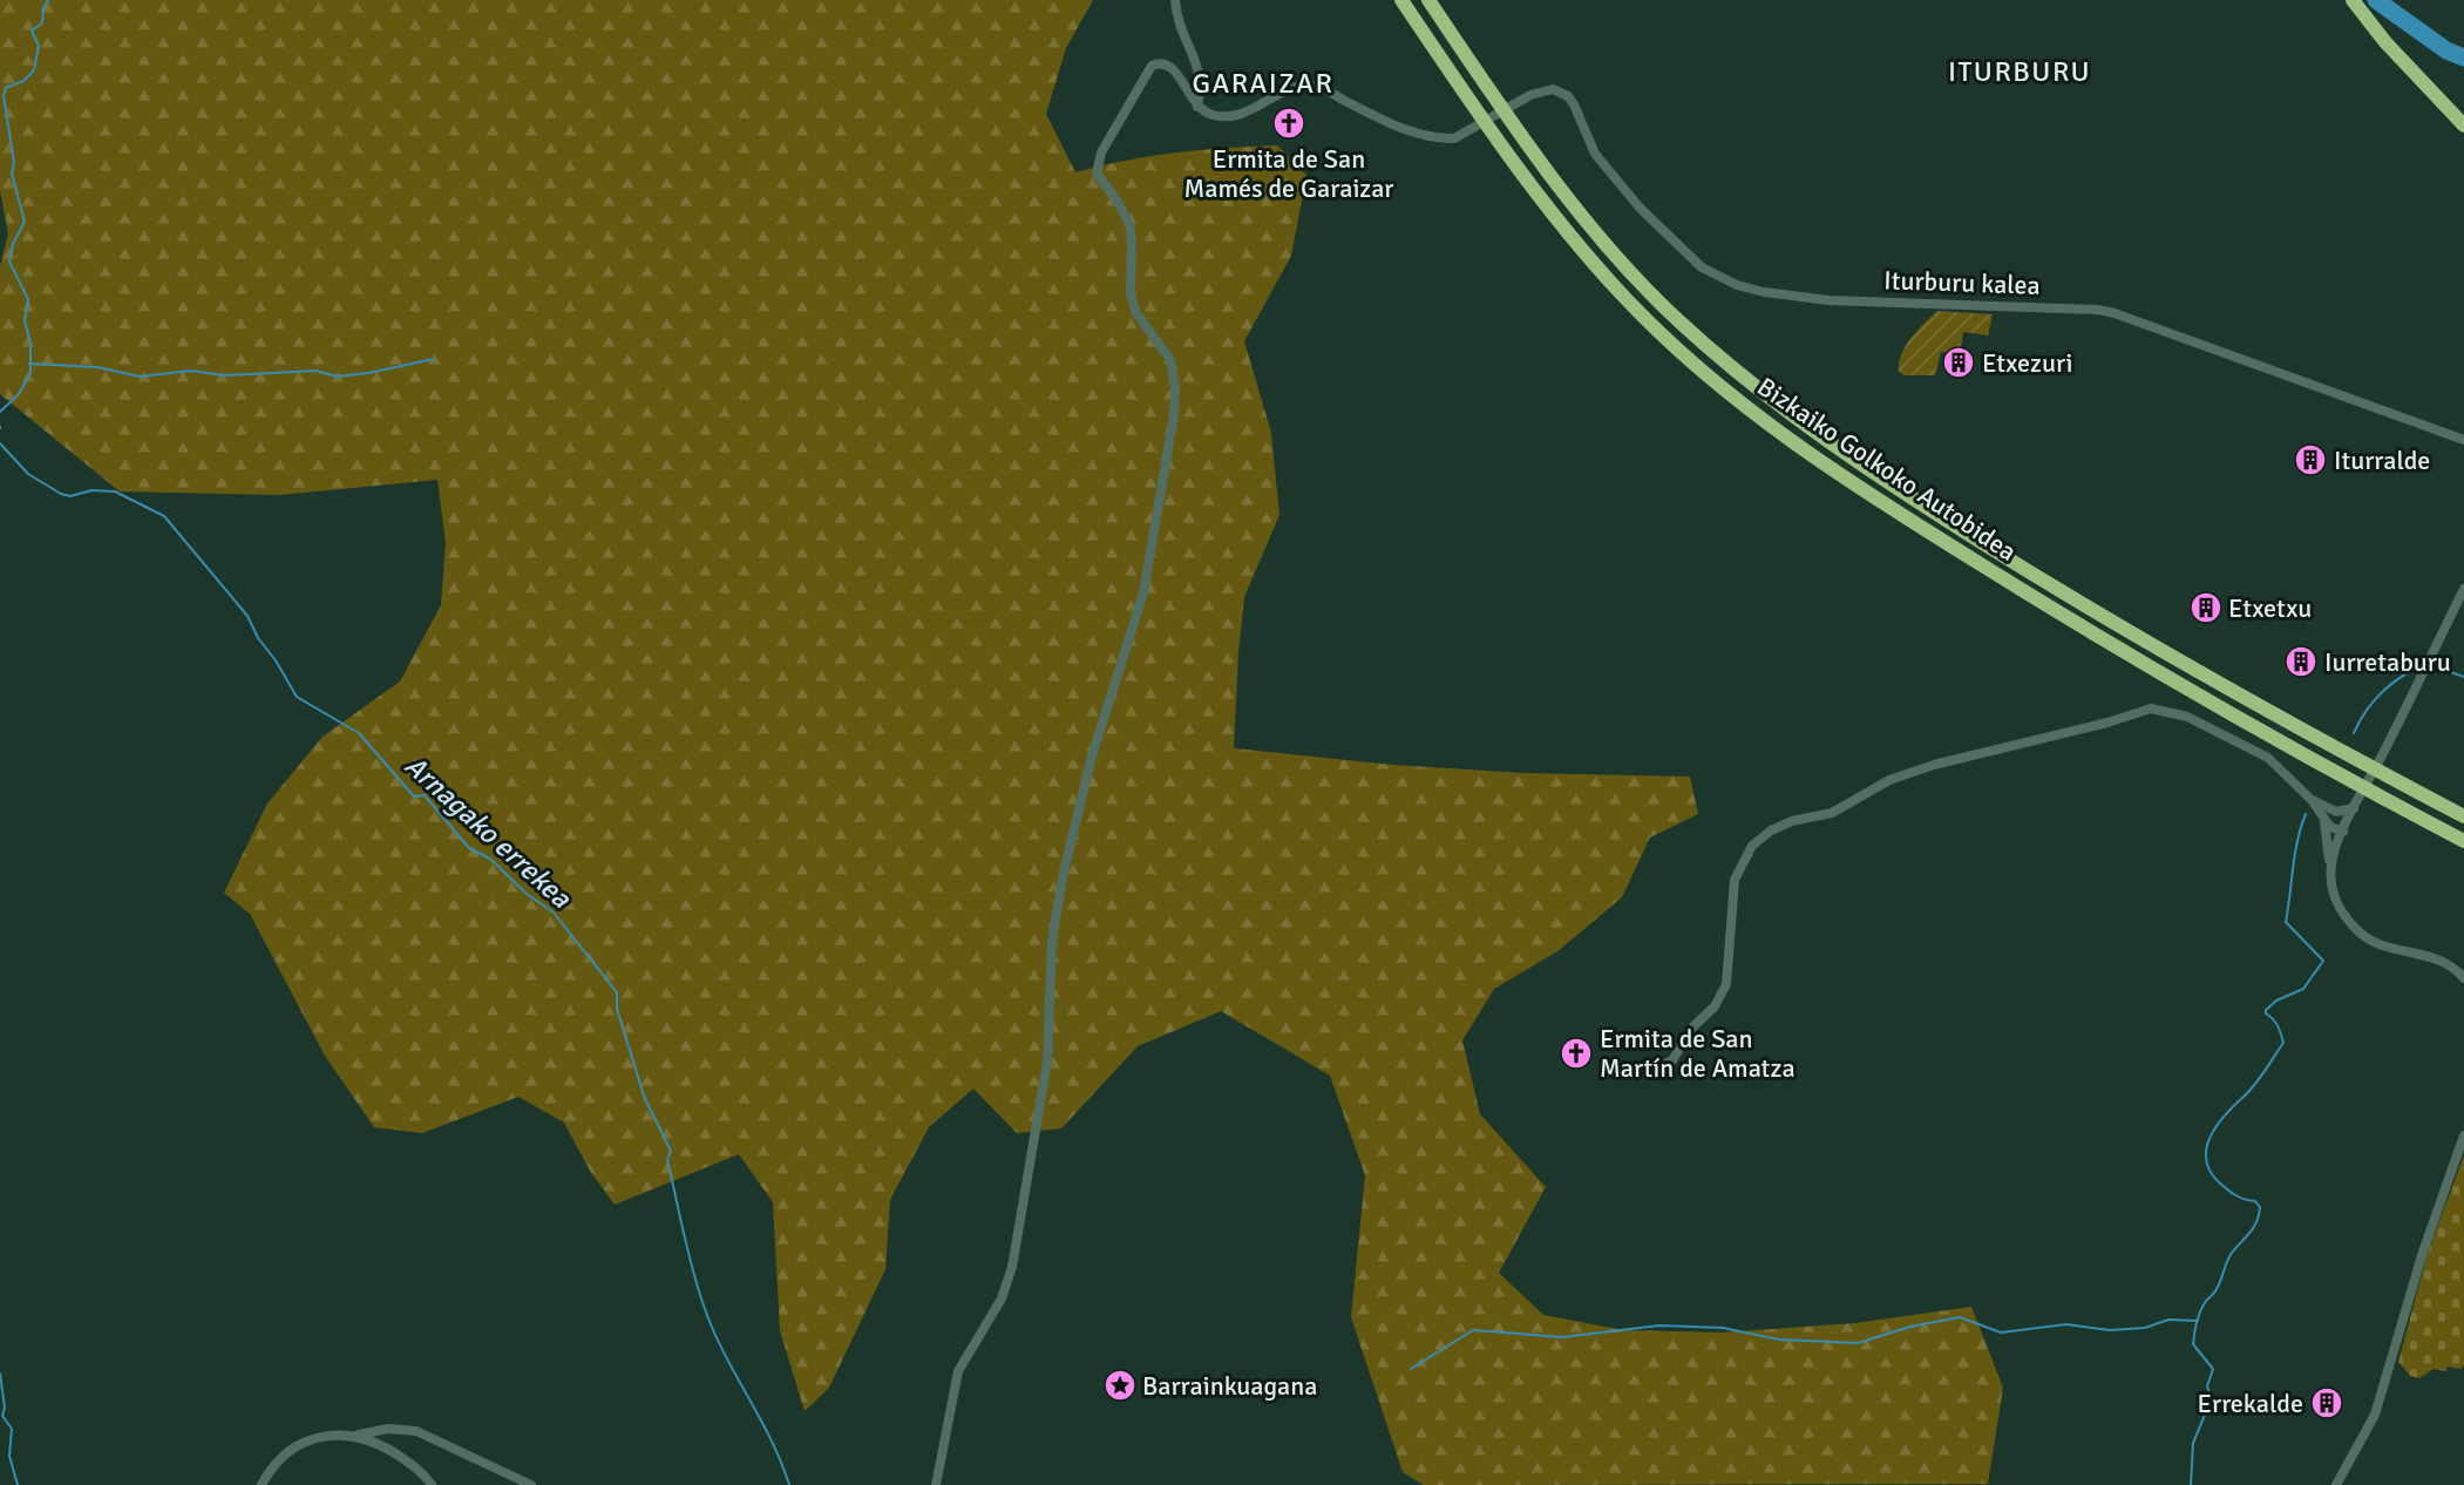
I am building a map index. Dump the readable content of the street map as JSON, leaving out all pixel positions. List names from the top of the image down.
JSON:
{
  "streets": {
    "highway": ["Bizkaiko Golkoko Autobidea"],
    "street": ["Iturburu kalea"]
  },
  "districts": ["ITURBURU", "GARAIZAR"],
  "water": ["Arnagako errekea"],
  "places": {
    "church": ["Ermita de San Mamés de Garaizar", "Ermita de San Martín de Amatza"],
    "building": [
      "Etxezuri",
      "Iturralde",
      "Etxetxu",
      "Iurretaburu",
      "Errekalde"
    ],
    "place": ["Barrainkuagana"]
  }
}
